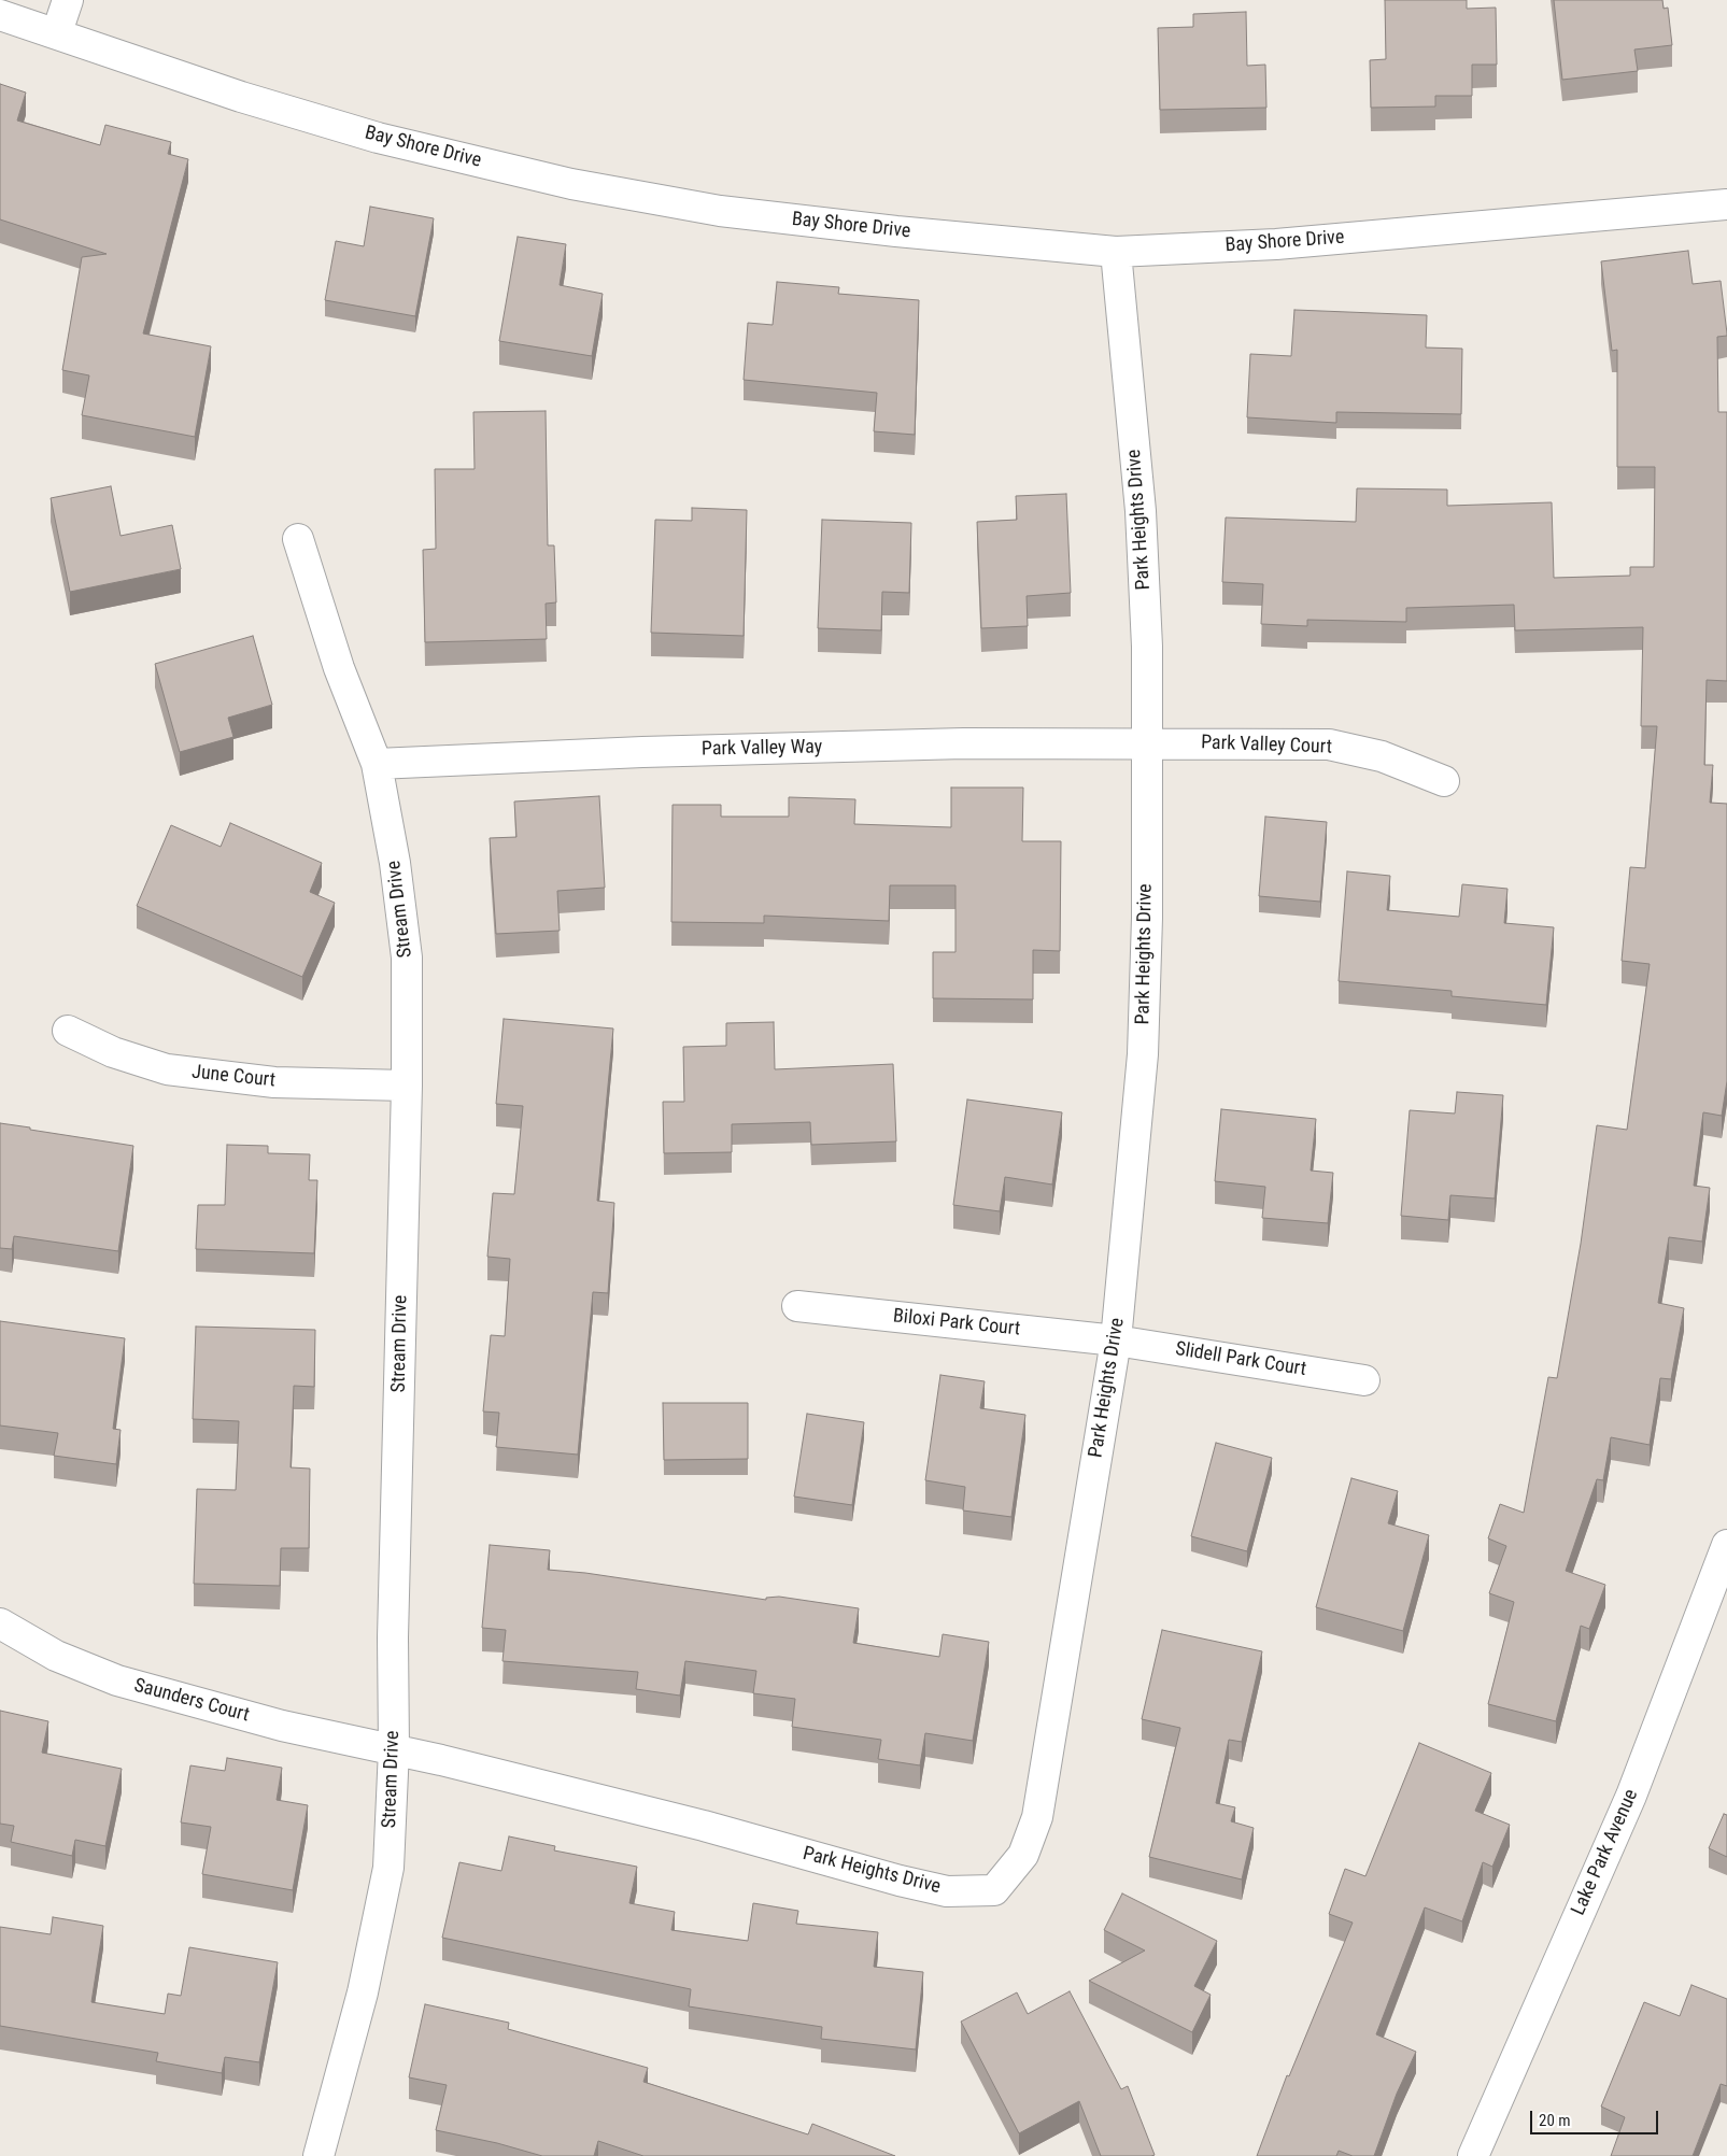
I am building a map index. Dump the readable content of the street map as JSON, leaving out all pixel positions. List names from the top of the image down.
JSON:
{
  "streets": {
    "street": [
      "Bay Shore Drive",
      "Park Heights Drive",
      "Park Valley Court",
      "Park Valley Way",
      "Stream Drive",
      "June Court",
      "Biloxi Park Court",
      "Slidell Park Court",
      "Saunders Court",
      "Lake Park Avenue"
    ]
  },
  "crossings": [
    ["Bay Shore Drive", "Park Heights Drive"],
    ["Park Heights Drive", "Park Valley Court"],
    ["Park Heights Drive", "Park Valley Way"],
    ["Park Heights Drive", "Stream Drive"],
    ["Park Heights Drive", "Biloxi Park Court"],
    ["Park Heights Drive", "Slidell Park Court"],
    ["Park Heights Drive", "Saunders Court"],
    ["Park Valley Court", "Park Valley Way"],
    ["Park Valley Way", "Stream Drive"],
    ["Stream Drive", "June Court"],
    ["Stream Drive", "Saunders Court"],
    ["Biloxi Park Court", "Slidell Park Court"]
  ],
  "scale_bar": "20 m"
}
